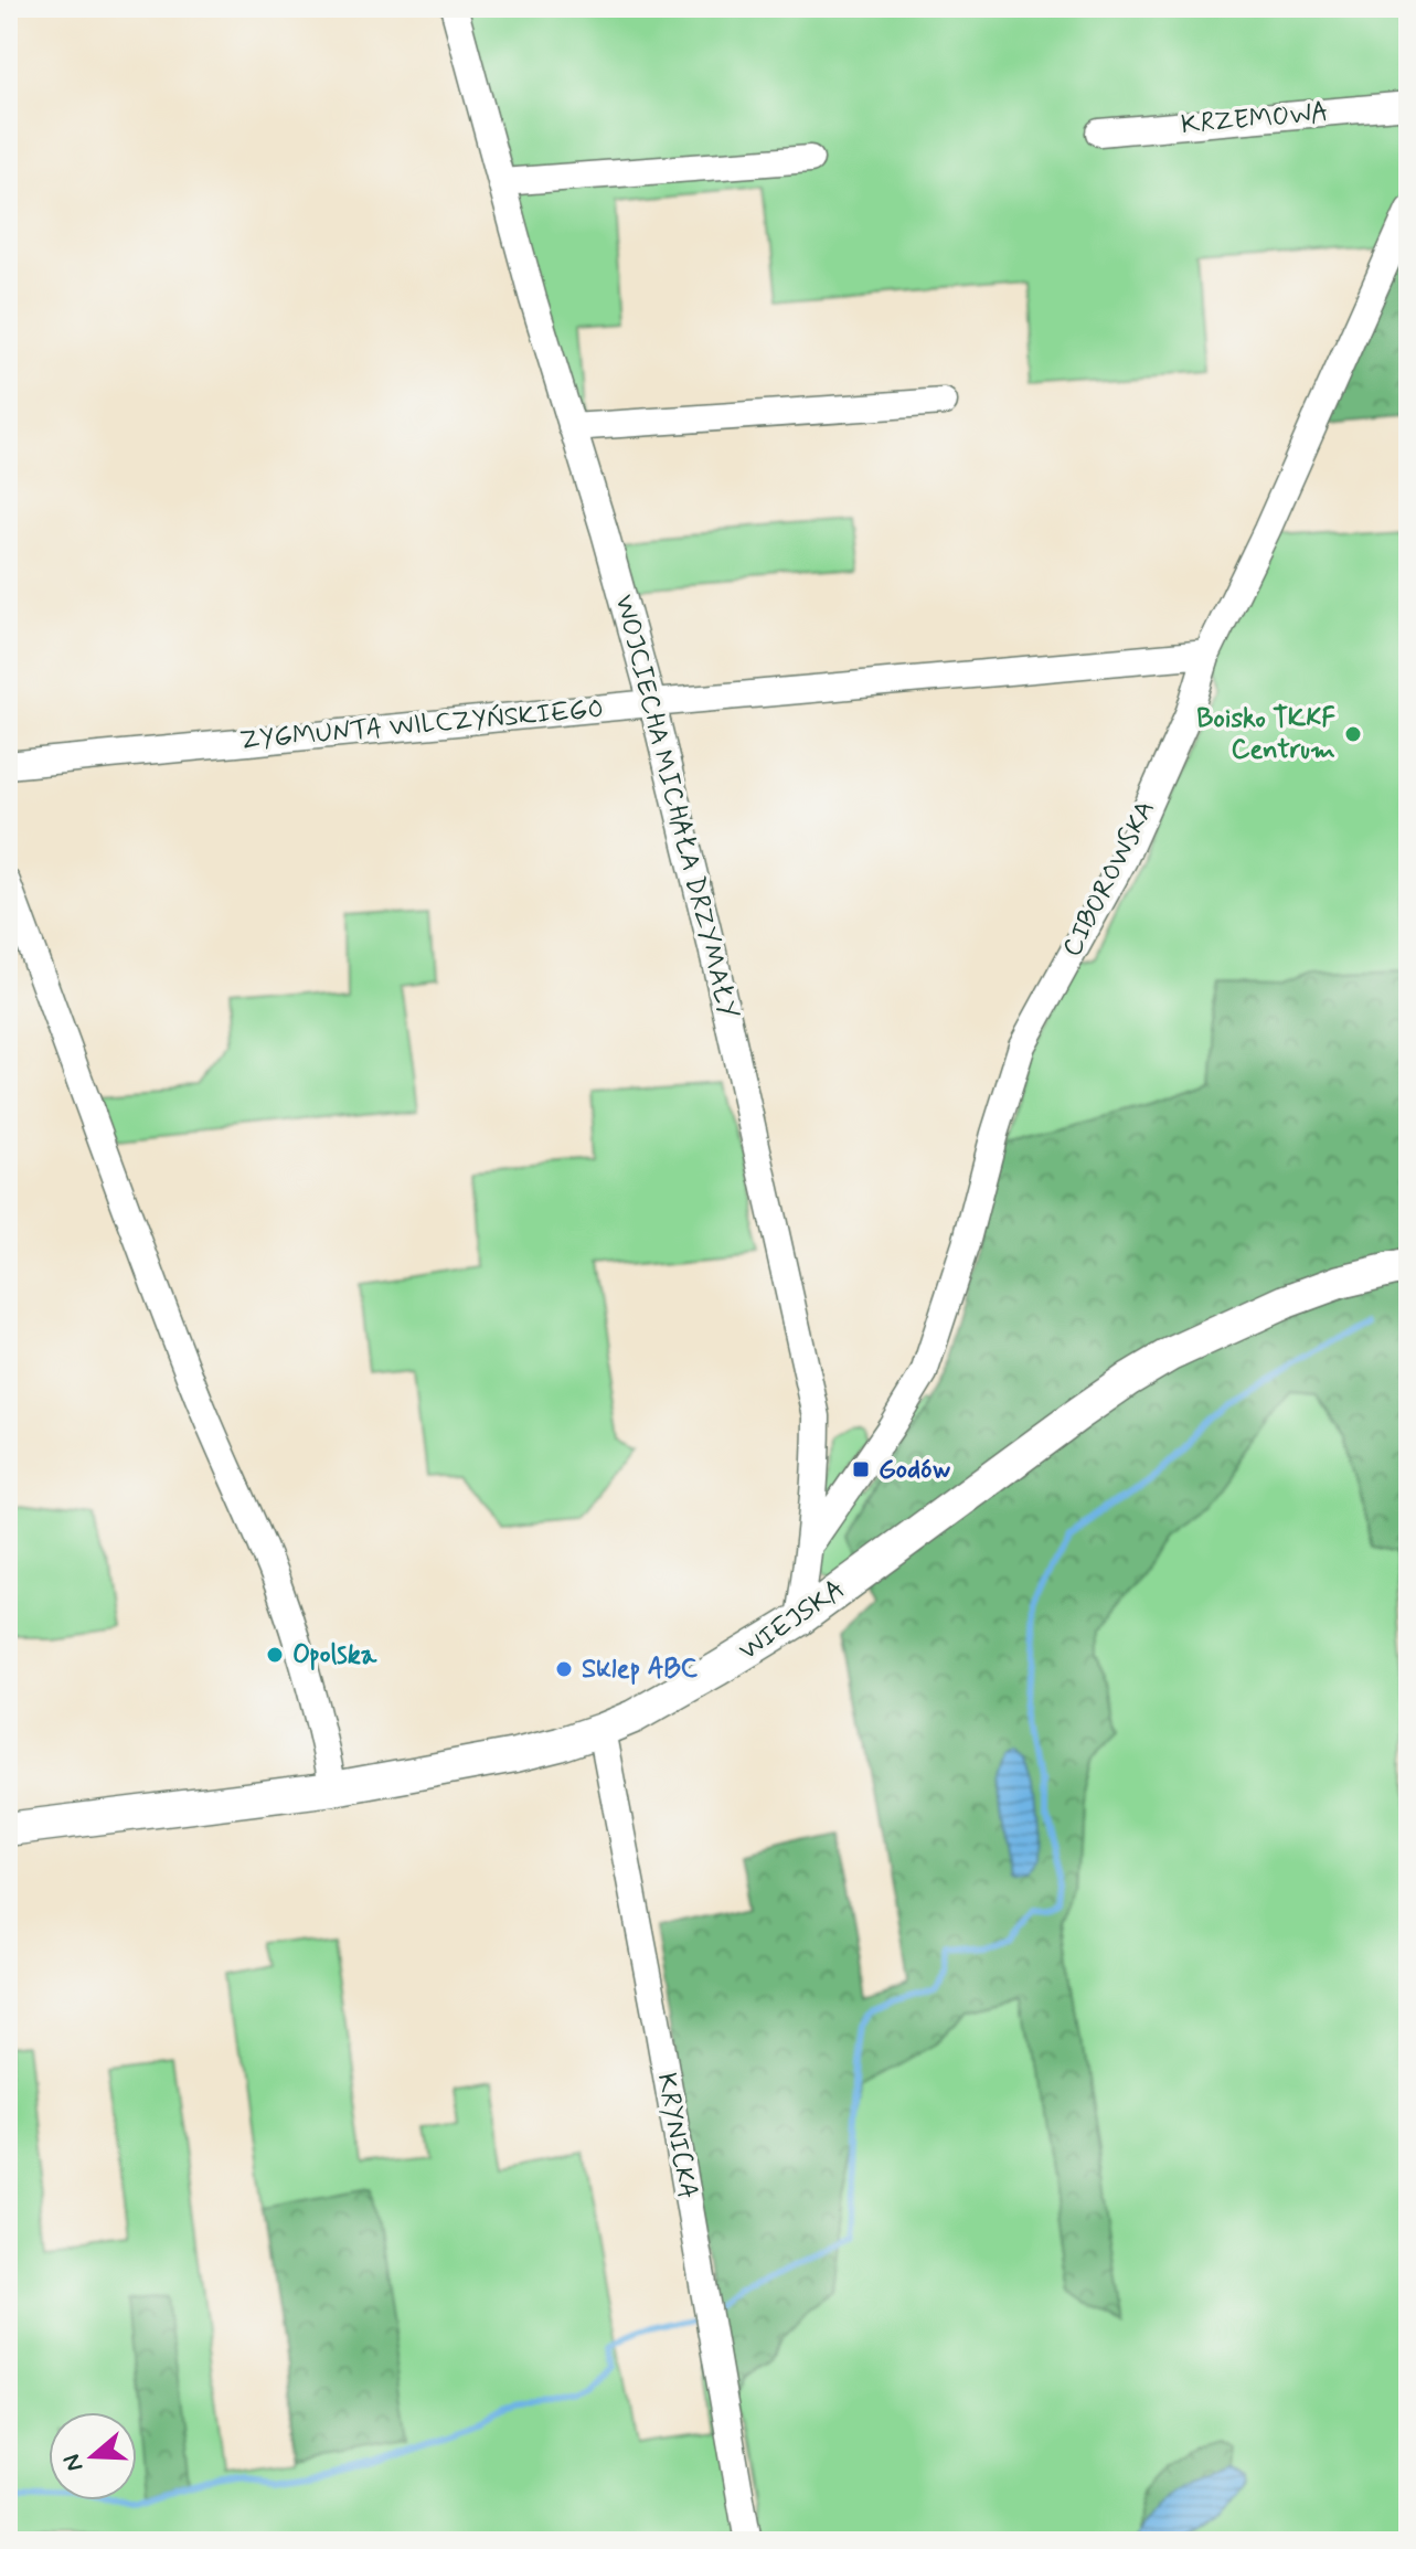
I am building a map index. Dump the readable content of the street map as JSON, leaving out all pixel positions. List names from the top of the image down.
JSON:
{
  "streets": {
    "street": [
      "KRZEMOWA",
      "ZYGMUNTA WILCZYŃSKIEGO",
      "WOJCIECHA MICHAŁA DRZYMAŁY",
      "CIBOROWSKA",
      "WIEJSKA",
      "KRYNICKA"
    ]
  },
  "crossings": [
    ["ZYGMUNTA WILCZYŃSKIEGO", "WOJCIECHA MICHAŁA DRZYMAŁY"],
    ["ZYGMUNTA WILCZYŃSKIEGO", "CIBOROWSKA"],
    ["WOJCIECHA MICHAŁA DRZYMAŁY", "CIBOROWSKA"],
    ["WOJCIECHA MICHAŁA DRZYMAŁY", "WIEJSKA"],
    ["WIEJSKA", "KRYNICKA"]
  ],
  "places": {
    "other": ["Boisko TKKF Centrum", "Opolska", "Sklep ABC"],
    "transit": ["Godów"]
  },
  "north": "left"
}
